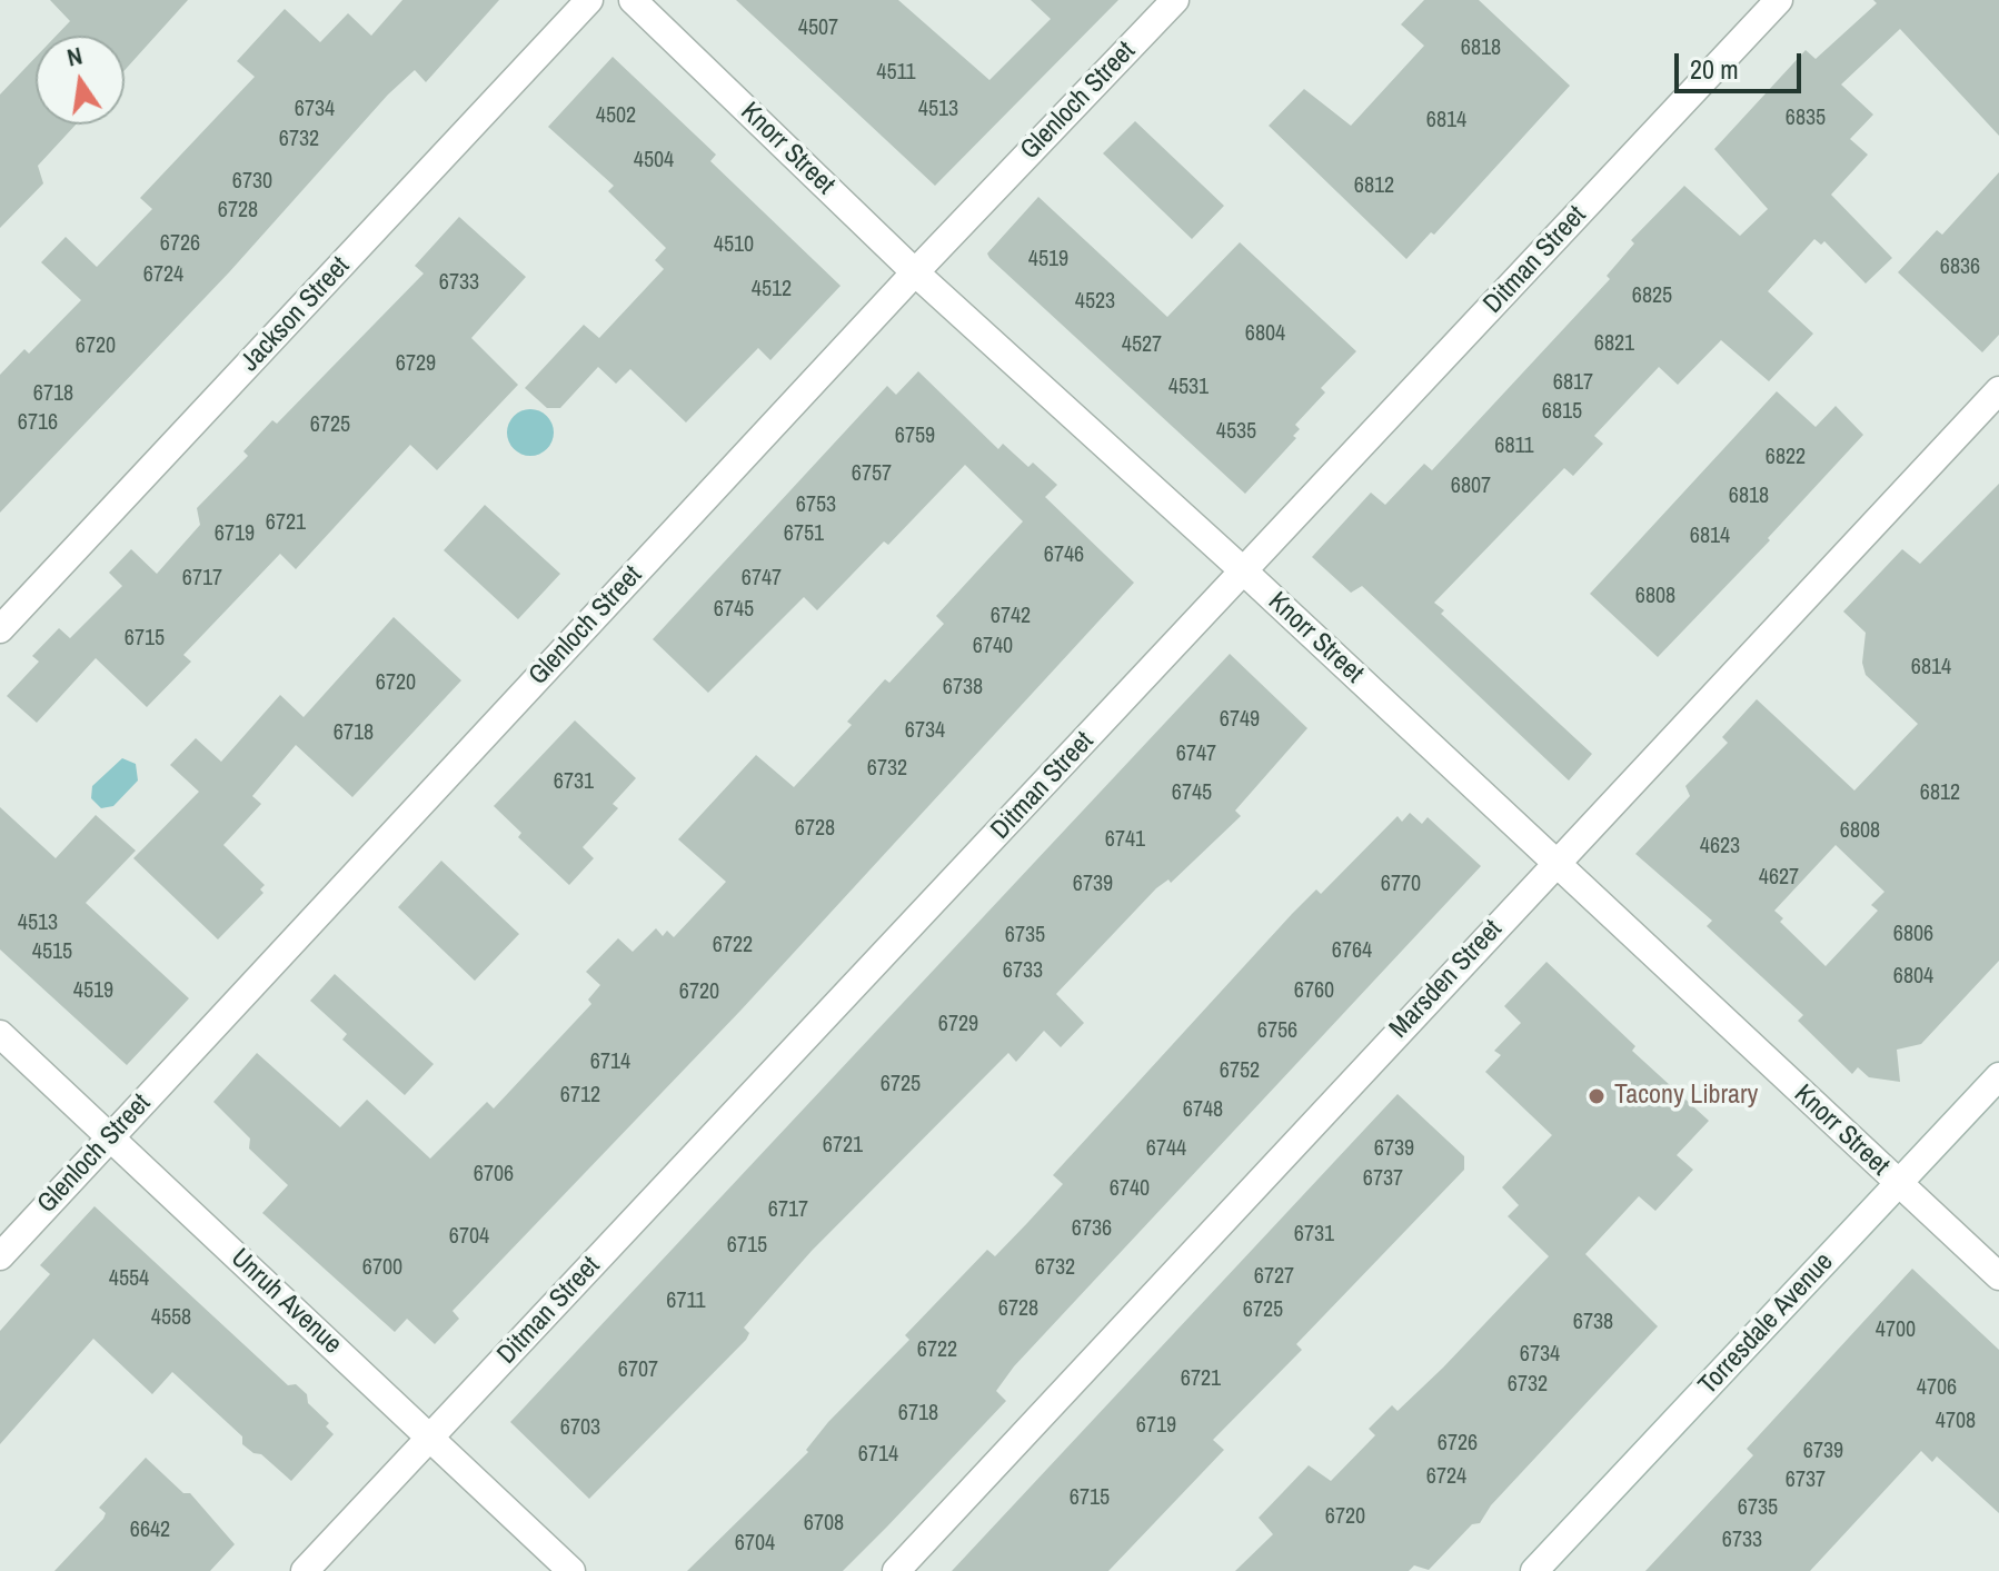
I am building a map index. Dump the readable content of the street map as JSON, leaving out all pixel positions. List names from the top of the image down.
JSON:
{
  "streets": {
    "street": [
      "Glenloch Street",
      "Knorr Street",
      "Ditman Street",
      "Jackson Street",
      "Marsden Street",
      "Unruh Avenue",
      "Torresdale Avenue"
    ]
  },
  "crossings": [
    ["Glenloch Street", "Knorr Street"],
    ["Glenloch Street", "Unruh Avenue"],
    ["Knorr Street", "Ditman Street"],
    ["Knorr Street", "Marsden Street"],
    ["Knorr Street", "Torresdale Avenue"],
    ["Ditman Street", "Unruh Avenue"]
  ],
  "places": ["Tacony Library"],
  "house_numbers": [
    "4507",
    "6818",
    "4511",
    "6734",
    "4513",
    "4502",
    "6835",
    "6814",
    "6732",
    "4504",
    "6730",
    "6812",
    "6728",
    "6726",
    "4510",
    "4519",
    "6836",
    "6724",
    "6733",
    "4512",
    "6825",
    "4523",
    "6804",
    "6821",
    "4527",
    "6720",
    "6729",
    "6817",
    "4531",
    "6718",
    "6815",
    "6716",
    "6725",
    "4535",
    "6759",
    "6811",
    "6822",
    "6757",
    "6807",
    "6818",
    "6753",
    "6721",
    "6719",
    "6751",
    "6814",
    "6746",
    "6717",
    "6747",
    "6808",
    "6745",
    "6742",
    "6715",
    "6740",
    "6814",
    "6720",
    "6738",
    "6749",
    "6734",
    "6718",
    "6747",
    "6732",
    "6731",
    "6745",
    "6812",
    "6728",
    "6808",
    "6741",
    "4623",
    "4627",
    "6739",
    "6770",
    "4513",
    "6806",
    "6735",
    "6722",
    "6764",
    "4515",
    "6733",
    "6804",
    "4519",
    "6760",
    "6720",
    "6729",
    "6756",
    "6714",
    "6752",
    "6725",
    "6712",
    "6748",
    "6721",
    "6744",
    "6739",
    "6706",
    "6737",
    "6740",
    "6717",
    "6736",
    "6731",
    "6704",
    "6715",
    "6700",
    "6732",
    "6727",
    "4554",
    "6711",
    "6728",
    "6725",
    "4558",
    "6738",
    "4700",
    "6722",
    "6734",
    "6707",
    "6721",
    "6732",
    "4706",
    "6718",
    "4708",
    "6719",
    "6703",
    "6726",
    "6739",
    "6714",
    "6724",
    "6737",
    "6715",
    "6735",
    "6720",
    "6708",
    "6642",
    "6733",
    "6704"
  ],
  "scale_bar": "20 m",
  "north": "top"
}
